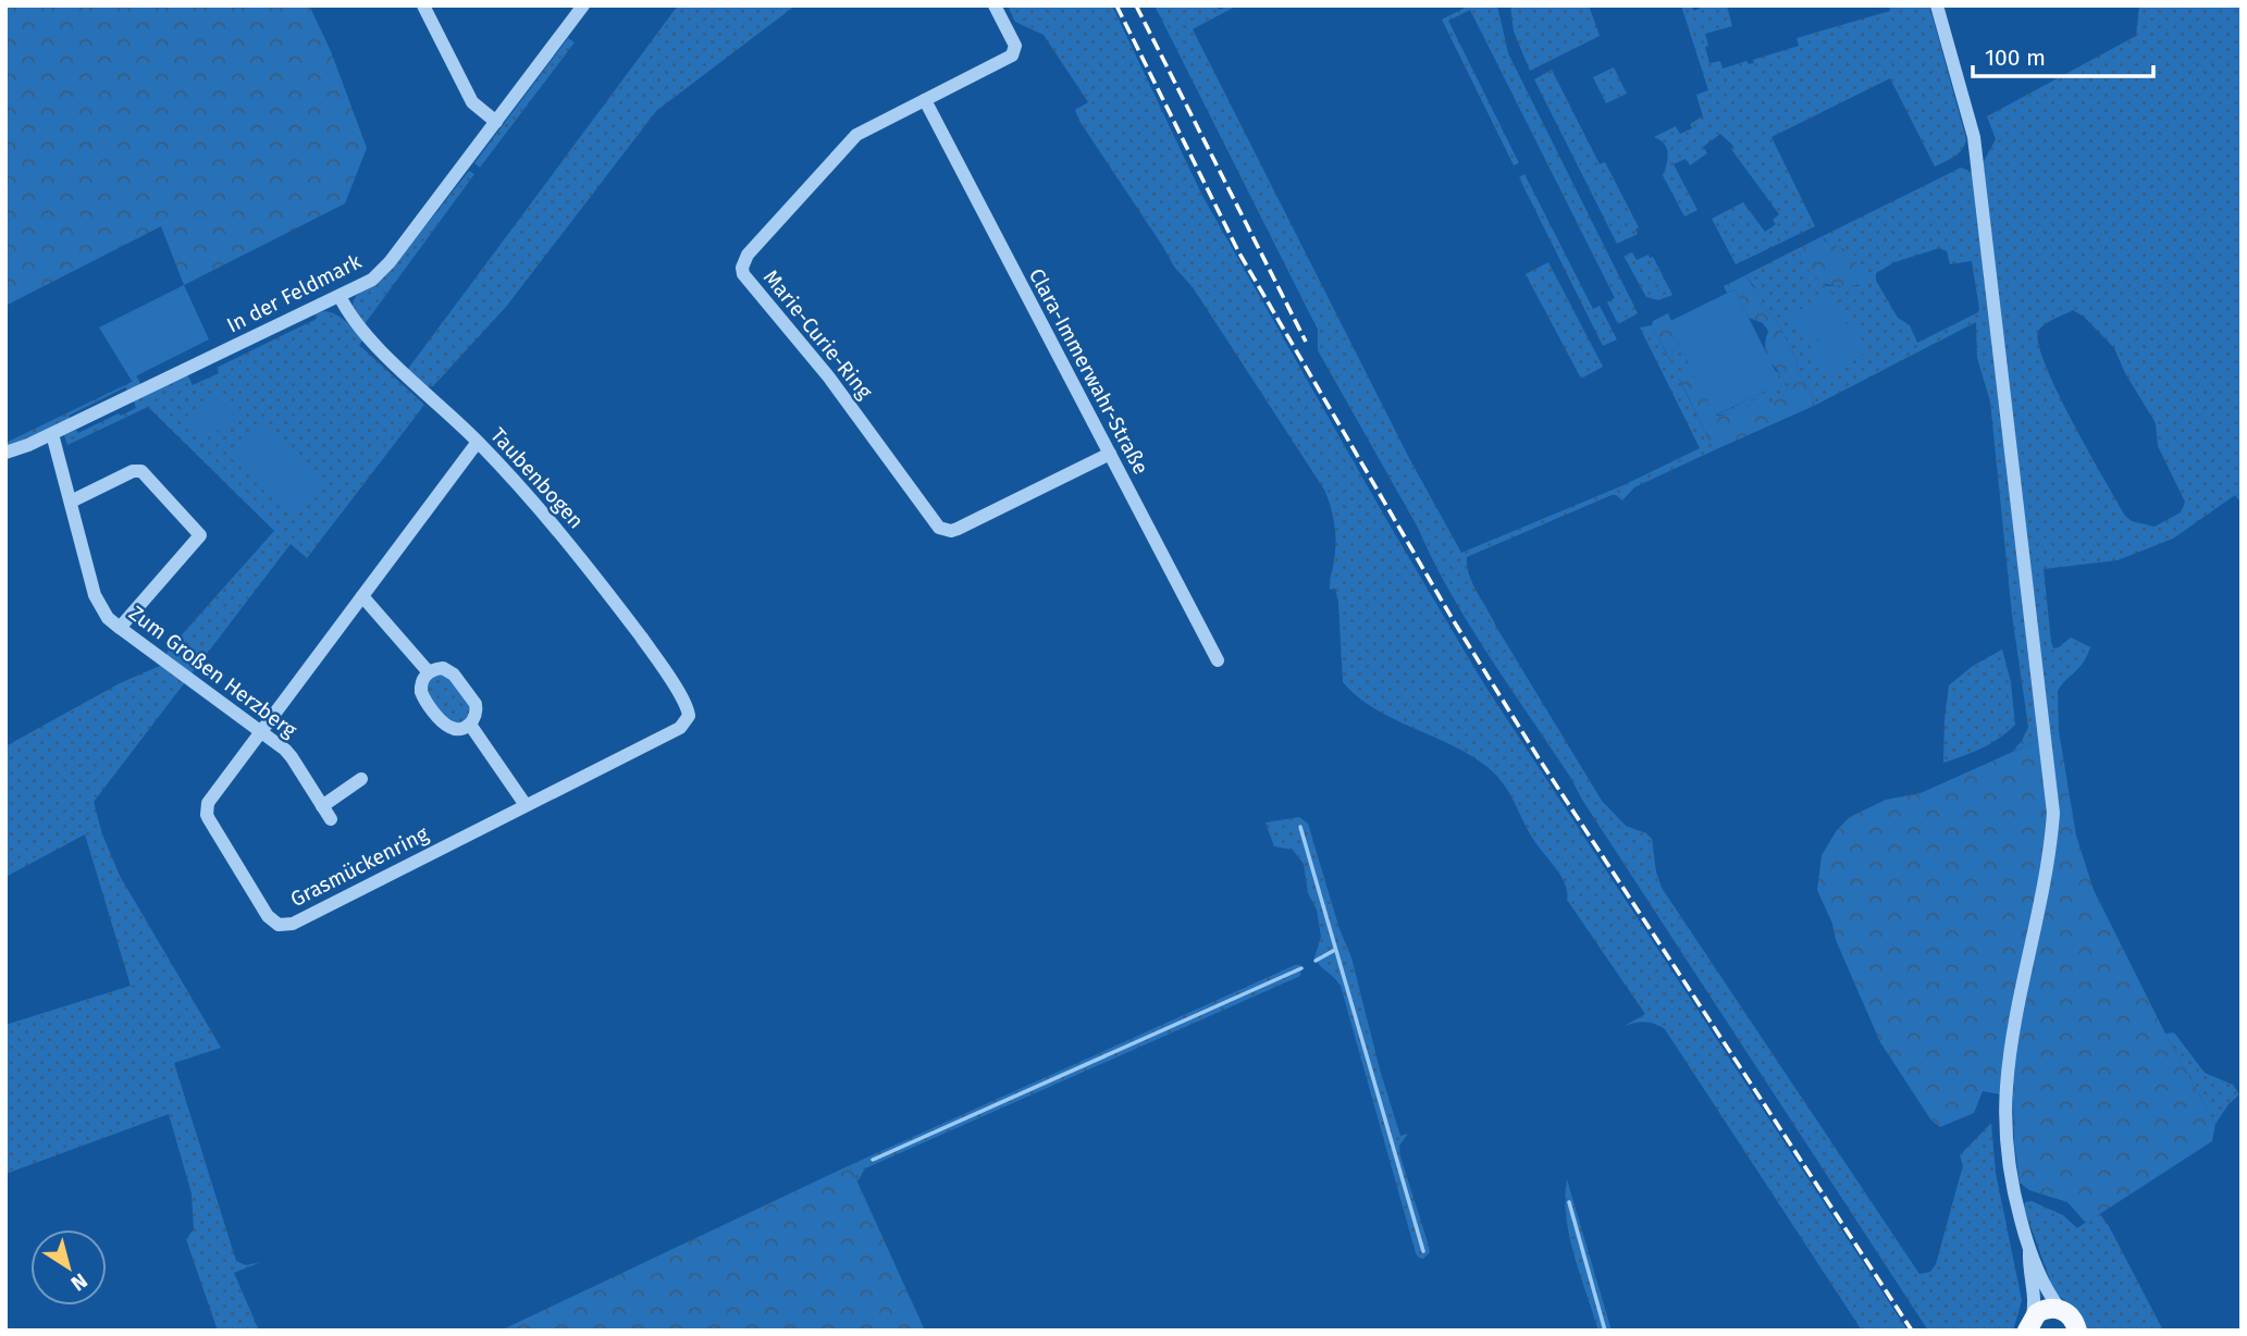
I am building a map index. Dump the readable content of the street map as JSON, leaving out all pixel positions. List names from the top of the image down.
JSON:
{
  "streets": {
    "street": [
      "In der Feldmark",
      "Marie-Curie-Ring",
      "Clara-Immerwahr-Straße",
      "Taubenbogen",
      "Zum Großen Herzberg",
      "Grasmückenring"
    ]
  },
  "crossings": [
    ["In der Feldmark", "Taubenbogen"],
    ["In der Feldmark", "Zum Großen Herzberg"],
    ["Marie-Curie-Ring", "Clara-Immerwahr-Straße"],
    ["Taubenbogen", "Grasmückenring"],
    ["Zum Großen Herzberg", "Grasmückenring"]
  ],
  "scale_bar": "100 m",
  "north": "bottom right"
}
